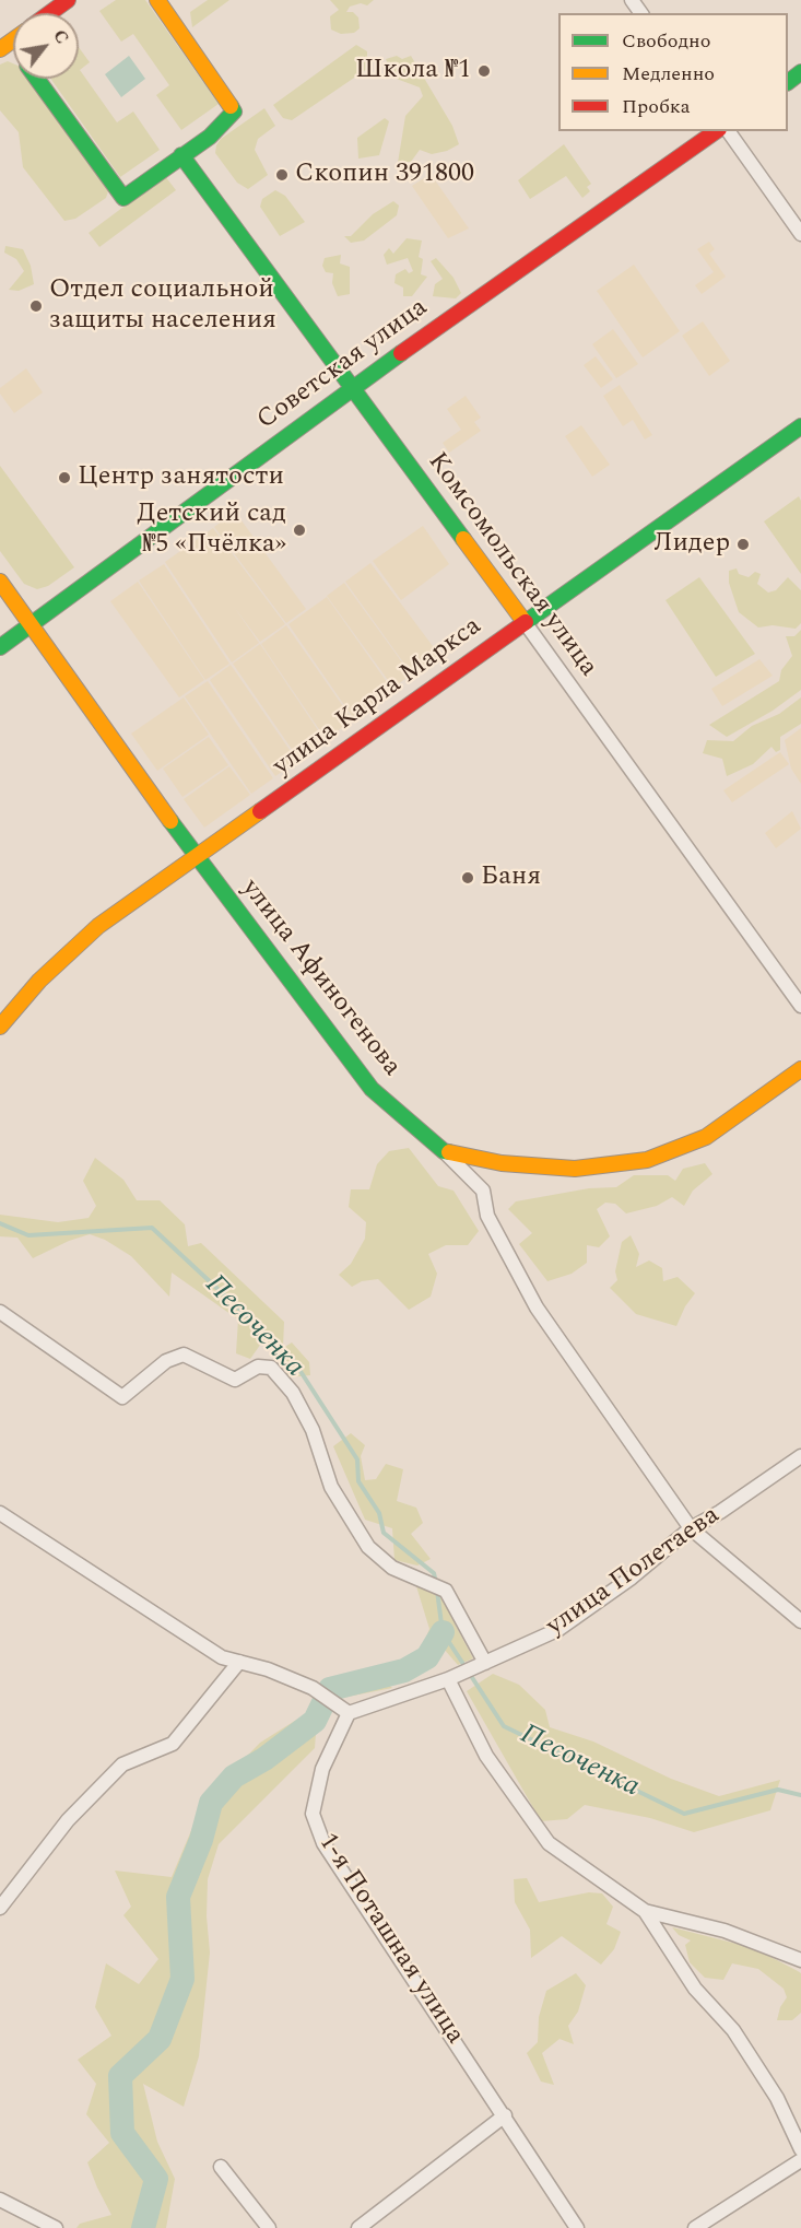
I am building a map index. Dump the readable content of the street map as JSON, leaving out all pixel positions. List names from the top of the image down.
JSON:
{
  "streets": {
    "street": [
      "Советская улица",
      "Комсомольская улица",
      "улица Карла Маркса",
      "улица Афиногенова",
      "улица Полетаева",
      "1-я Поташная улица"
    ]
  },
  "crossings": [
    ["Советская улица", "Комсомольская улица"],
    ["Советская улица", "улица Афиногенова"],
    ["Комсомольская улица", "улица Карла Маркса"],
    ["улица Карла Маркса", "улица Афиногенова"],
    ["улица Афиногенова", "улица Полетаева"],
    ["улица Полетаева", "1-я Поташная улица"]
  ],
  "water": ["Песоченка"],
  "places": [
    "Школа №1",
    "Скопин 391800",
    "Отдел социальной защиты населения",
    "Центр занятости",
    "Детский сад №5 «Пчёлка»",
    "Лидер",
    "Баня"
  ],
  "legend": ["Свободно", "Медленно", "Пробка"],
  "north": "top right"
}
